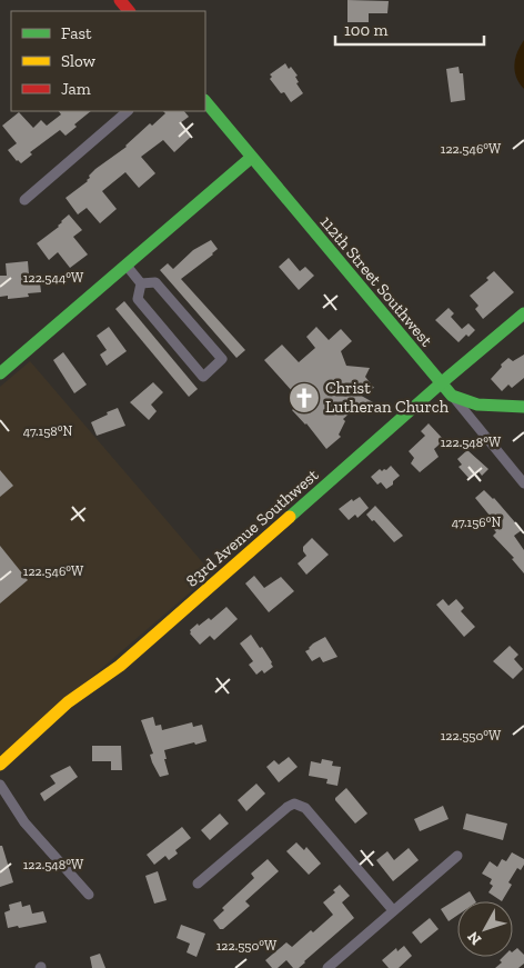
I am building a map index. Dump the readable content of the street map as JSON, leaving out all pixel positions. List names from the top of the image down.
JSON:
{
  "streets": {
    "street": ["112th Street Southwest", "83rd Avenue Southwest"]
  },
  "crossings": [
    ["112th Street Southwest", "83rd Avenue Southwest"]
  ],
  "places": {
    "church": ["Christ Lutheran Church"]
  },
  "legend": ["Fast", "Slow", "Jam"],
  "scale_bar": "100 m",
  "north": "bottom left",
  "coordinates": [
    "122.546°W",
    "122.544°W",
    "47.158°N",
    "122.548°W",
    "47.156°N",
    "122.550°W"
  ]
}
